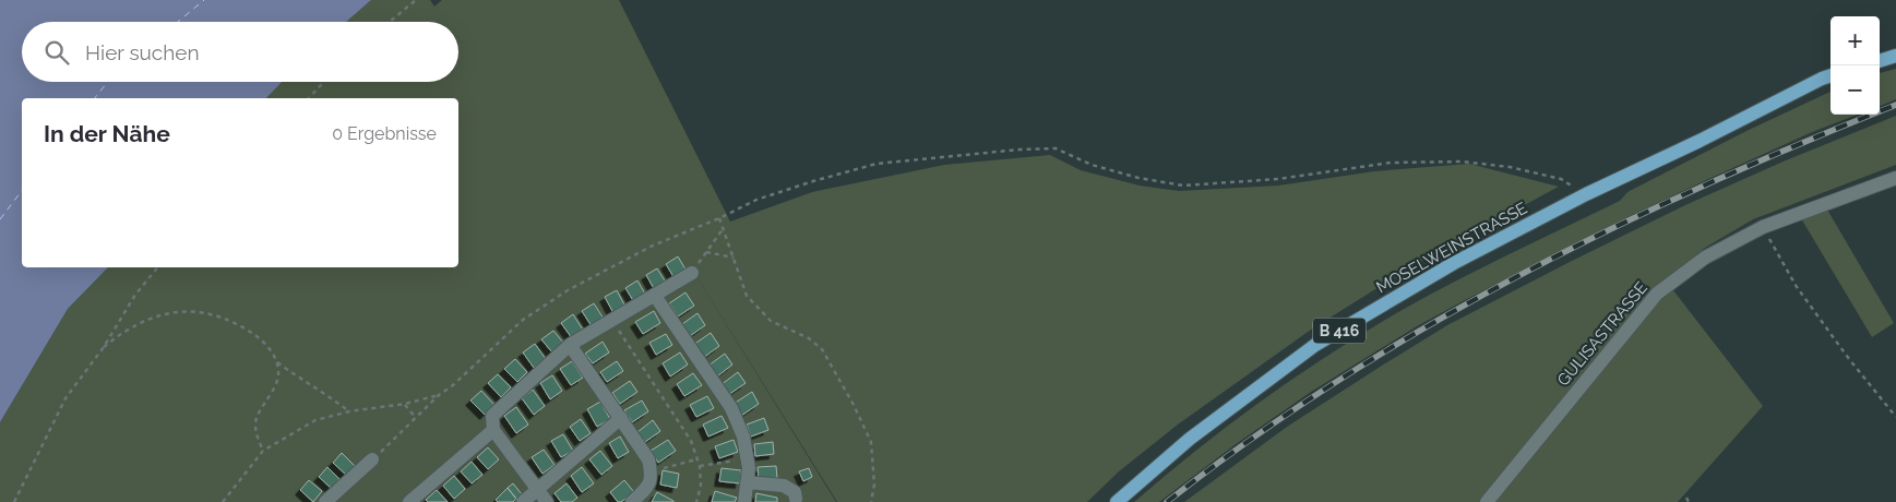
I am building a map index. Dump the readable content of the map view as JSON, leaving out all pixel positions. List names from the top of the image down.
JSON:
{
  "streets": {
    "main road": ["MOSELWEINSTRASSE", "B 416"],
    "street": ["GULISASTRASSE"]
  },
  "page": {
    "map_buttons": ["+", "−"],
    "search": "Hier suchen",
    "heading": ["In der Nähe", "0 Ergebnisse"]
  }
}
